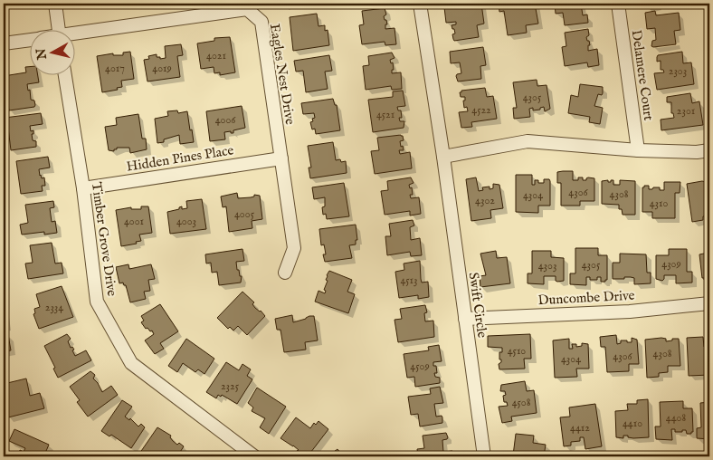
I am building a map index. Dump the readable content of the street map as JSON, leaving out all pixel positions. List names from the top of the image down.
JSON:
{
  "streets": {
    "street": [
      "Eagles Nest Drive",
      "Delamere Court",
      "Hidden Pines Place",
      "Timber Grove Drive",
      "Duncombe Drive",
      "Swift Circle"
    ]
  },
  "crossings": [
    ["Eagles Nest Drive", "Hidden Pines Place"],
    ["Hidden Pines Place", "Timber Grove Drive"],
    ["Duncombe Drive", "Swift Circle"]
  ],
  "house_numbers": [
    "4021",
    "4017",
    "4019",
    "2303",
    "4305",
    "4522",
    "2301",
    "4521",
    "4006",
    "4306",
    "4308",
    "4304",
    "4302",
    "4310",
    "4005",
    "4001",
    "4003",
    "4309",
    "4305",
    "4303",
    "4513",
    "2334",
    "4510",
    "4308",
    "4306",
    "4304",
    "4509",
    "2325",
    "4508",
    "4408",
    "4410",
    "4412"
  ],
  "north": "left"
}
